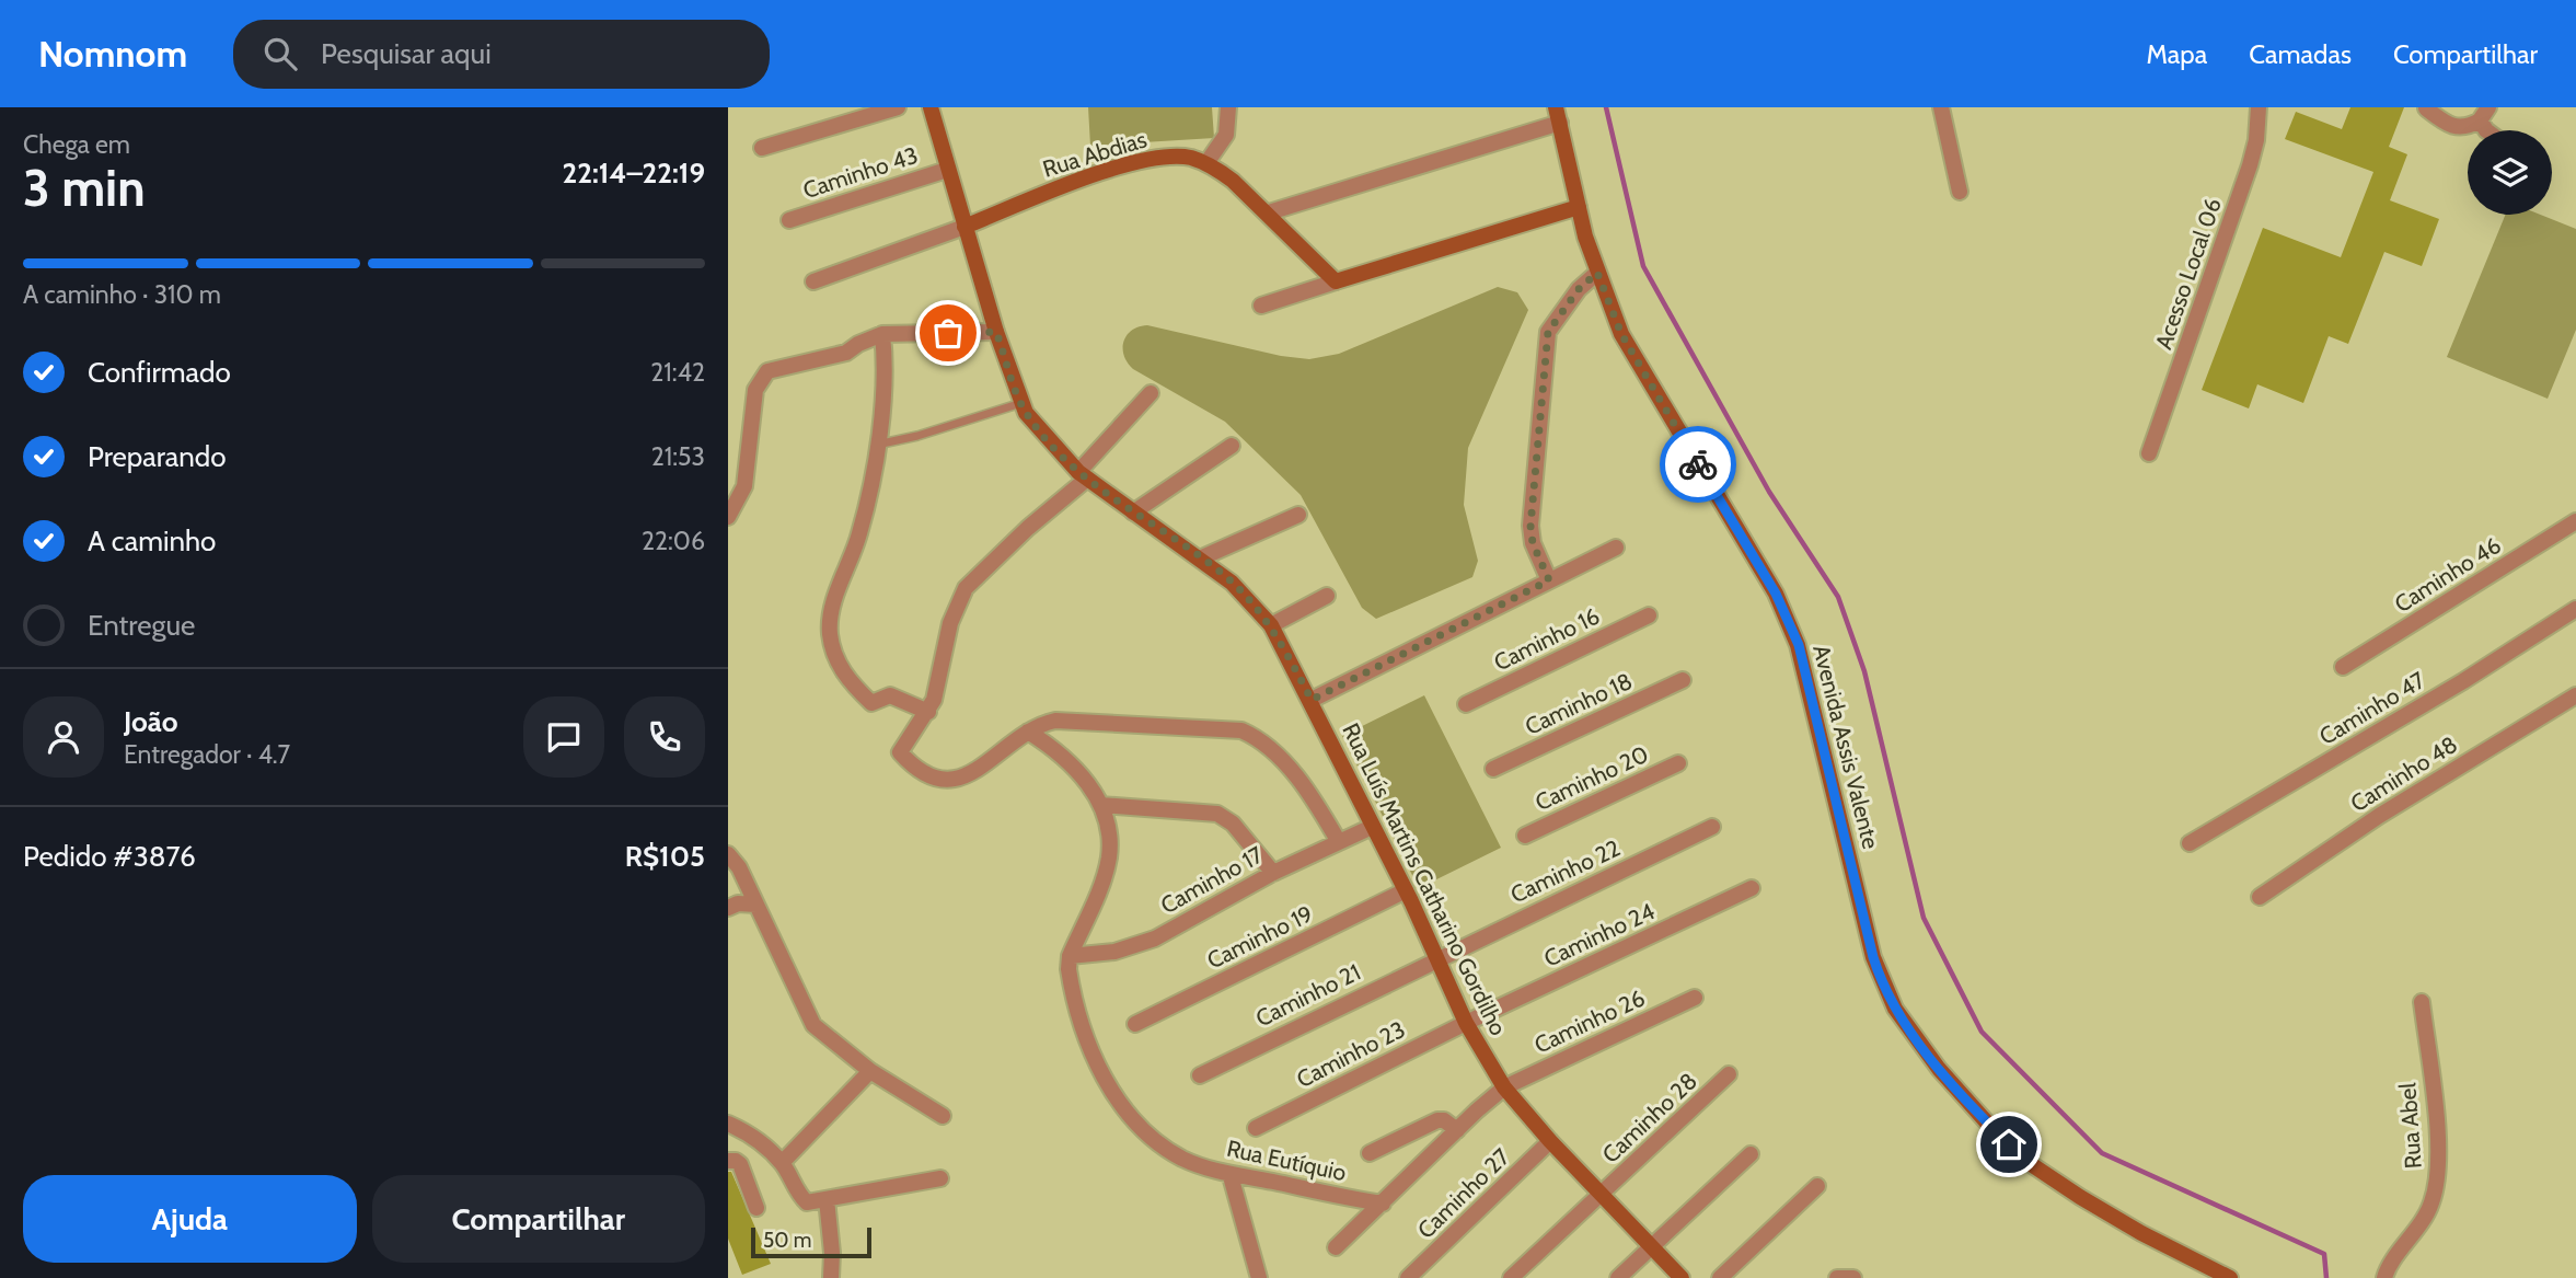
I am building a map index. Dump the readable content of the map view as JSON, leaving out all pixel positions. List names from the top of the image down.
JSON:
{
  "streets": {
    "street": [
      "Rua Abdias",
      "Caminho 43",
      "Acesso Local 06",
      "Caminho 46",
      "Caminho 16",
      "Caminho 18",
      "Caminho 47",
      "Avenida Assis Valente",
      "Caminho 48",
      "Caminho 20",
      "Caminho 22",
      "Rua Luís Martins Catharino Gordilho",
      "Caminho 17",
      "Caminho 24",
      "Caminho 19",
      "Caminho 21",
      "Caminho 26",
      "Caminho 23",
      "Caminho 28",
      "Rua Abel",
      "Rua Eutíquio",
      "Caminho 27"
    ]
  },
  "crossings": [
    ["Rua Abdias", "Rua Luís Martins Catharino Gordilho"],
    ["Caminho 43", "Rua Luís Martins Catharino Gordilho"],
    ["Caminho 22", "Rua Luís Martins Catharino Gordilho"],
    ["Caminho 22", "Caminho 21"],
    ["Rua Luís Martins Catharino Gordilho", "Caminho 17"],
    ["Rua Luís Martins Catharino Gordilho", "Caminho 24"],
    ["Rua Luís Martins Catharino Gordilho", "Caminho 19"],
    ["Rua Luís Martins Catharino Gordilho", "Caminho 21"],
    ["Rua Luís Martins Catharino Gordilho", "Caminho 26"],
    ["Rua Luís Martins Catharino Gordilho", "Caminho 23"],
    ["Rua Luís Martins Catharino Gordilho", "Caminho 28"],
    ["Rua Luís Martins Catharino Gordilho", "Caminho 27"],
    ["Caminho 17", "Rua Eutíquio"],
    ["Caminho 24", "Caminho 23"],
    ["Caminho 26", "Rua Eutíquio"]
  ],
  "scale_bar": "50 m",
  "page": {
    "header": "Nomnom",
    "search": "Pesquisar aqui",
    "nav": ["Mapa", "Camadas", "Compartilhar"],
    "heading": ["3 min", "Chega em", "22:14–22:19"],
    "panel": [
      "João",
      "Entregador · 4.7",
      "Pedido #3876",
      "R$105"
    ],
    "bar": "A caminho · 310 m",
    "list": [
      ["Confirmado", "21:42"],
      ["Preparando", "21:53"],
      ["A caminho", "22:06"],
      "Entregue"
    ],
    "buttons": ["Ajuda", "Compartilhar"],
    "scale": "50 m"
  }
}
